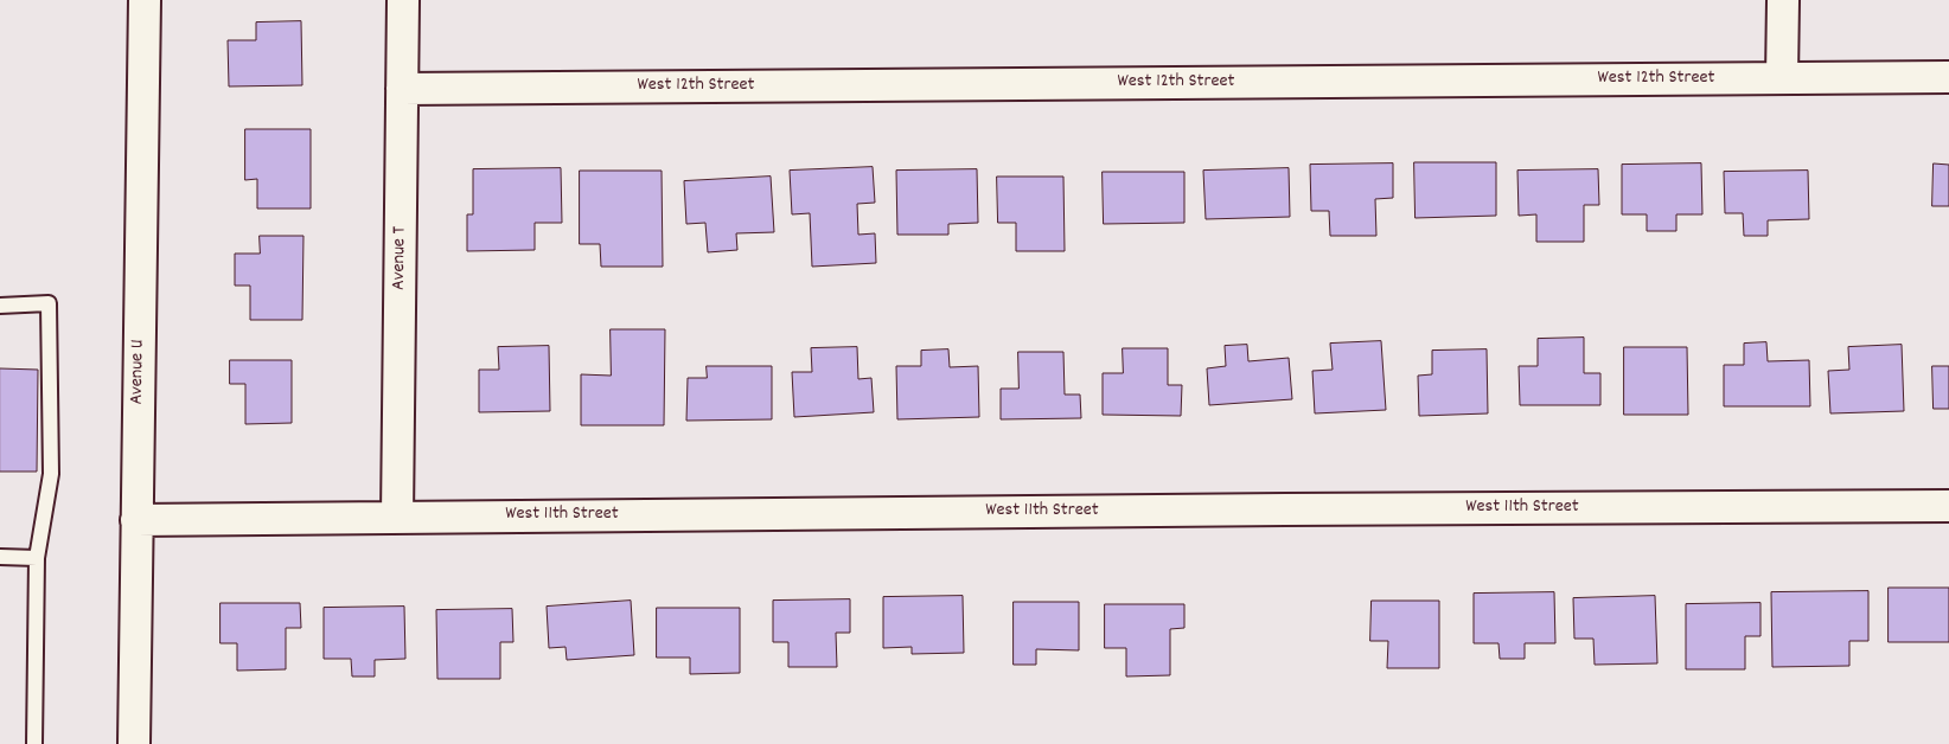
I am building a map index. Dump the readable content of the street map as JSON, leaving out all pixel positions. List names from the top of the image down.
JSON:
{
  "streets": {
    "street": [
      "West 12th Street",
      "Avenue T",
      "Avenue U",
      "West 11th Street"
    ]
  },
  "crossings": [
    ["West 12th Street", "Avenue T"],
    ["Avenue T", "West 11th Street"],
    ["Avenue U", "West 11th Street"]
  ]
}
